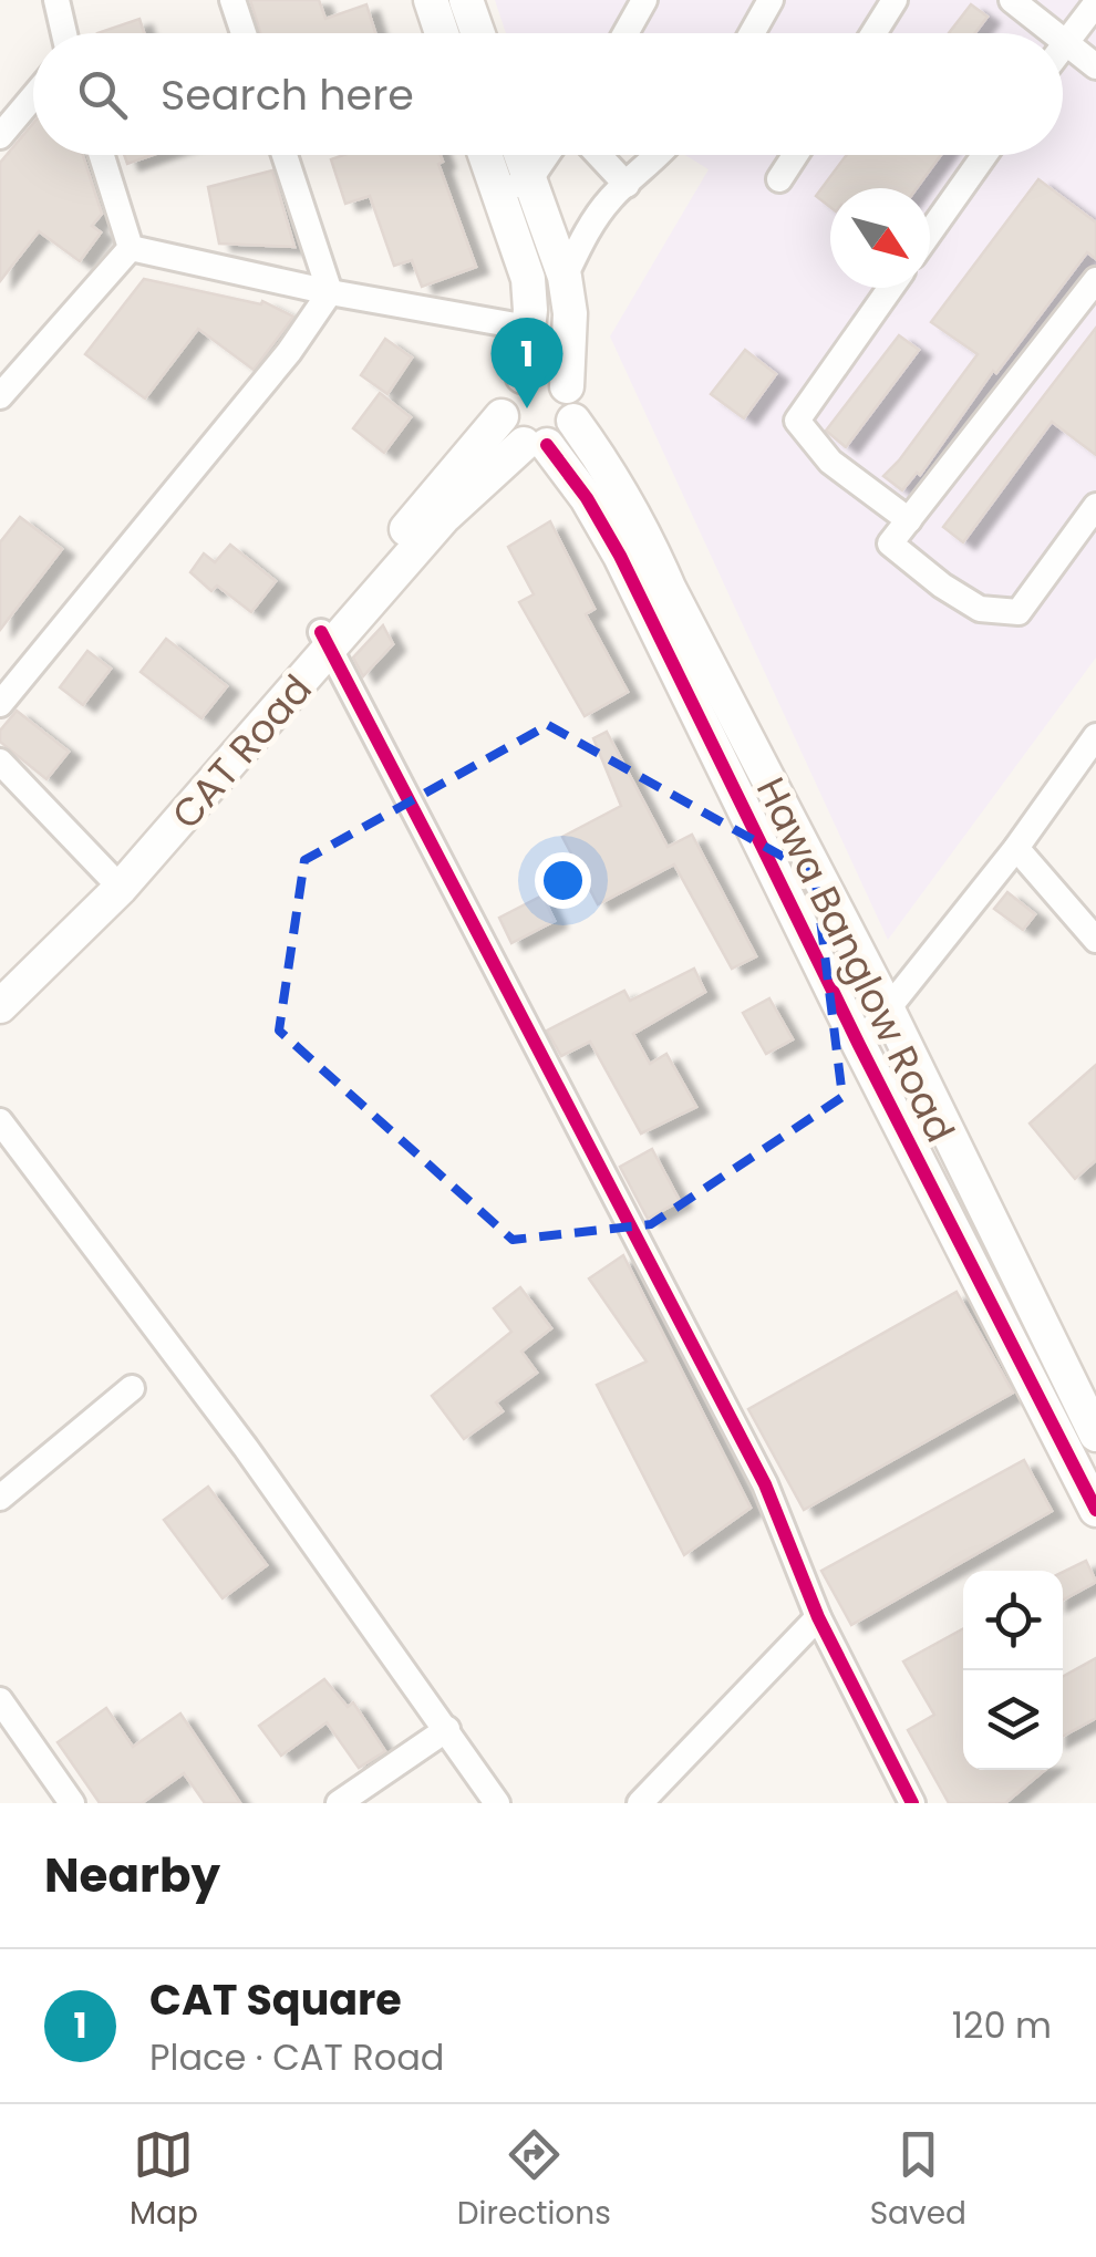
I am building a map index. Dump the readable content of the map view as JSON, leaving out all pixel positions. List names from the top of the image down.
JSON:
{
  "streets": {
    "street": ["CAT Road", "Hawa Banglow Road"]
  },
  "crossings": [
    ["CAT Road", "Hawa Banglow Road"]
  ],
  "north": "bottom right",
  "page": {
    "search": "Search here",
    "pins": "1",
    "heading": "Nearby",
    "list": [
      {
        "mark": "1",
        "name": "CAT Square",
        "note": "Place · CAT Road",
        "value": "120 m"
      }
    ],
    "nav": ["Map", "Directions", "Saved"]
  }
}
